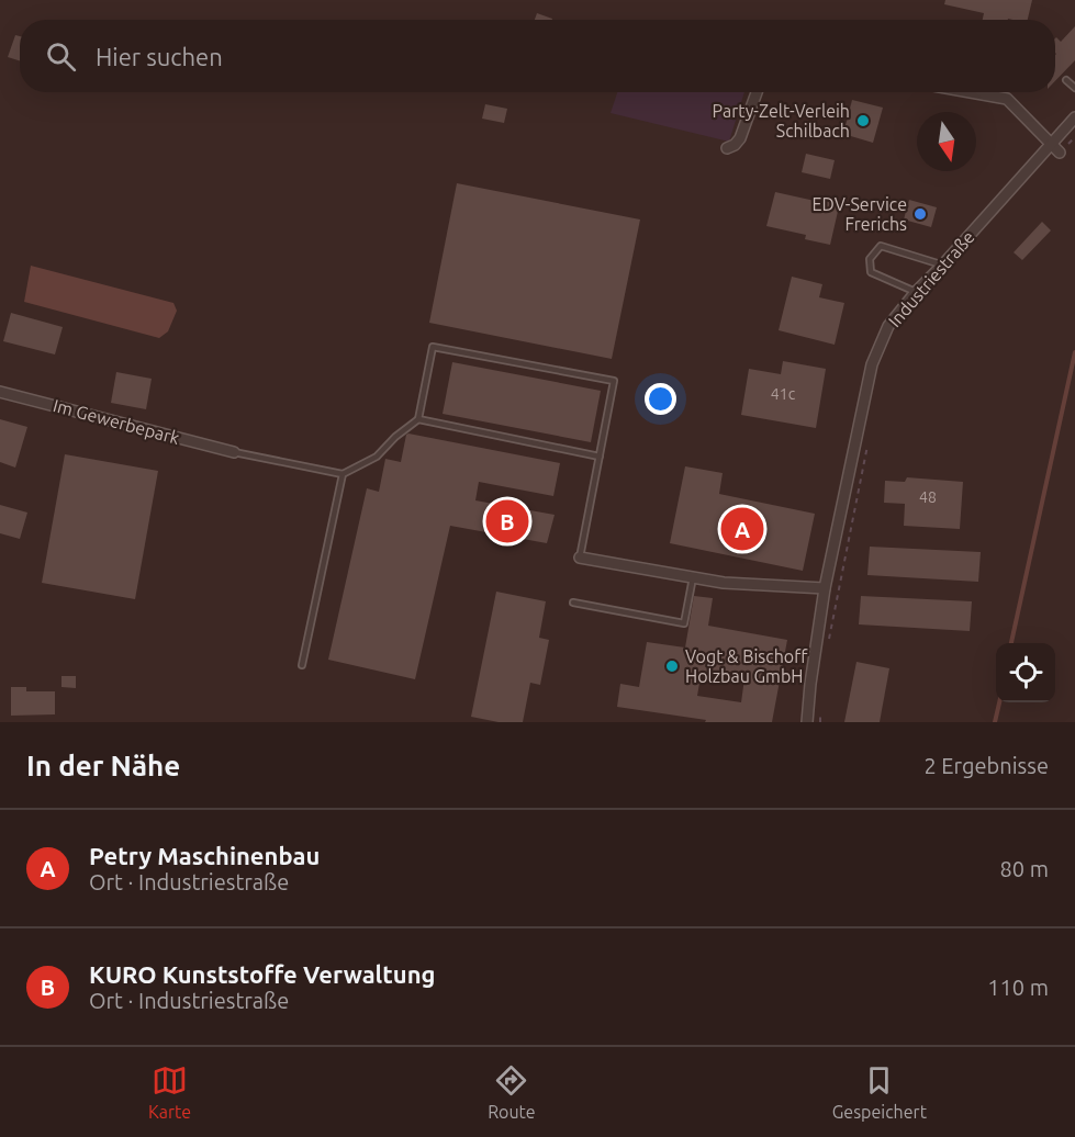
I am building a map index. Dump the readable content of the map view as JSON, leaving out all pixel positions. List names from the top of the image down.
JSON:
{
  "streets": {
    "street": ["Industriestraße", "Im Gewerbepark"]
  },
  "places": ["Party-Zelt-Verleih Schilbach", "EDV-Service Frerichs", "Vogt & Bischoff Holzbau GmbH"],
  "house_numbers": ["41c", "48"],
  "north": "bottom",
  "page": {
    "search": "Hier suchen",
    "pins": ["B", "A"],
    "heading": ["In der Nähe", "2 Ergebnisse"],
    "list": [
      {
        "mark": "A",
        "name": "Petry Maschinenbau",
        "note": "Ort · Industriestraße",
        "value": "80 m"
      },
      {
        "mark": "B",
        "name": "KURO Kunststoffe Verwaltung",
        "note": "Ort · Industriestraße",
        "value": "110 m"
      }
    ],
    "nav": ["Karte", "Route", "Gespeichert"]
  }
}
